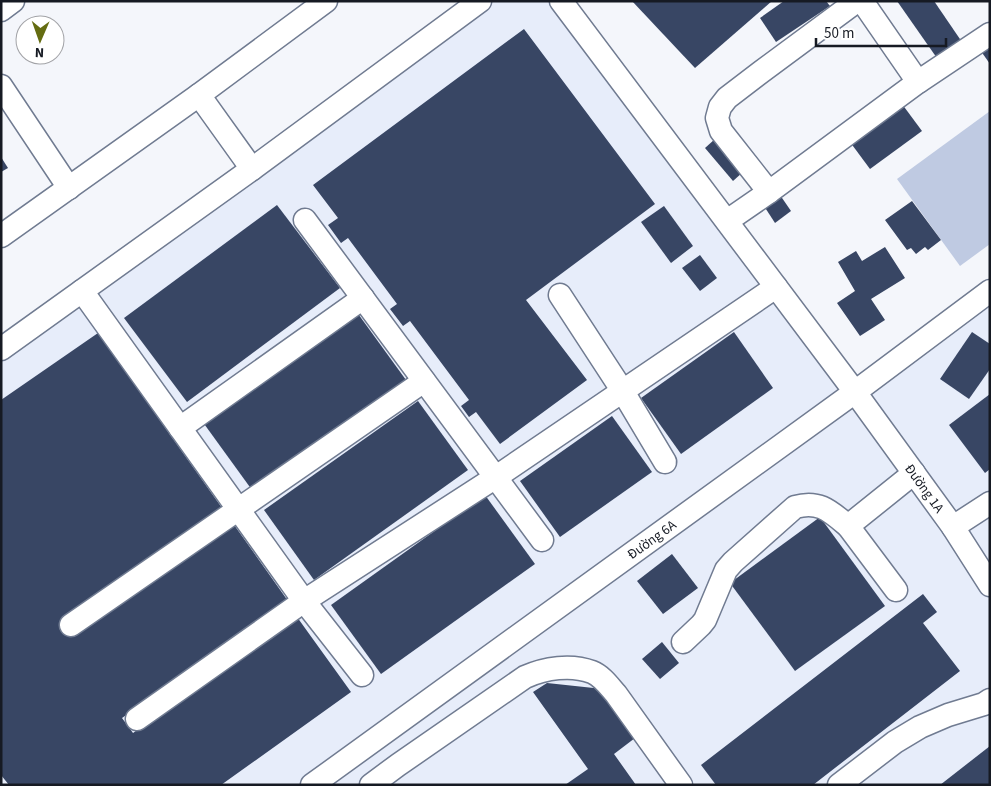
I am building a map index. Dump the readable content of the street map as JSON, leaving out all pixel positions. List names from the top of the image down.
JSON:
{
  "streets": {
    "street": ["Đường 1A", "Đường 6A"]
  },
  "crossings": [
    ["Đường 1A", "Đường 6A"]
  ],
  "scale_bar": "50 m",
  "north": "bottom"
}
